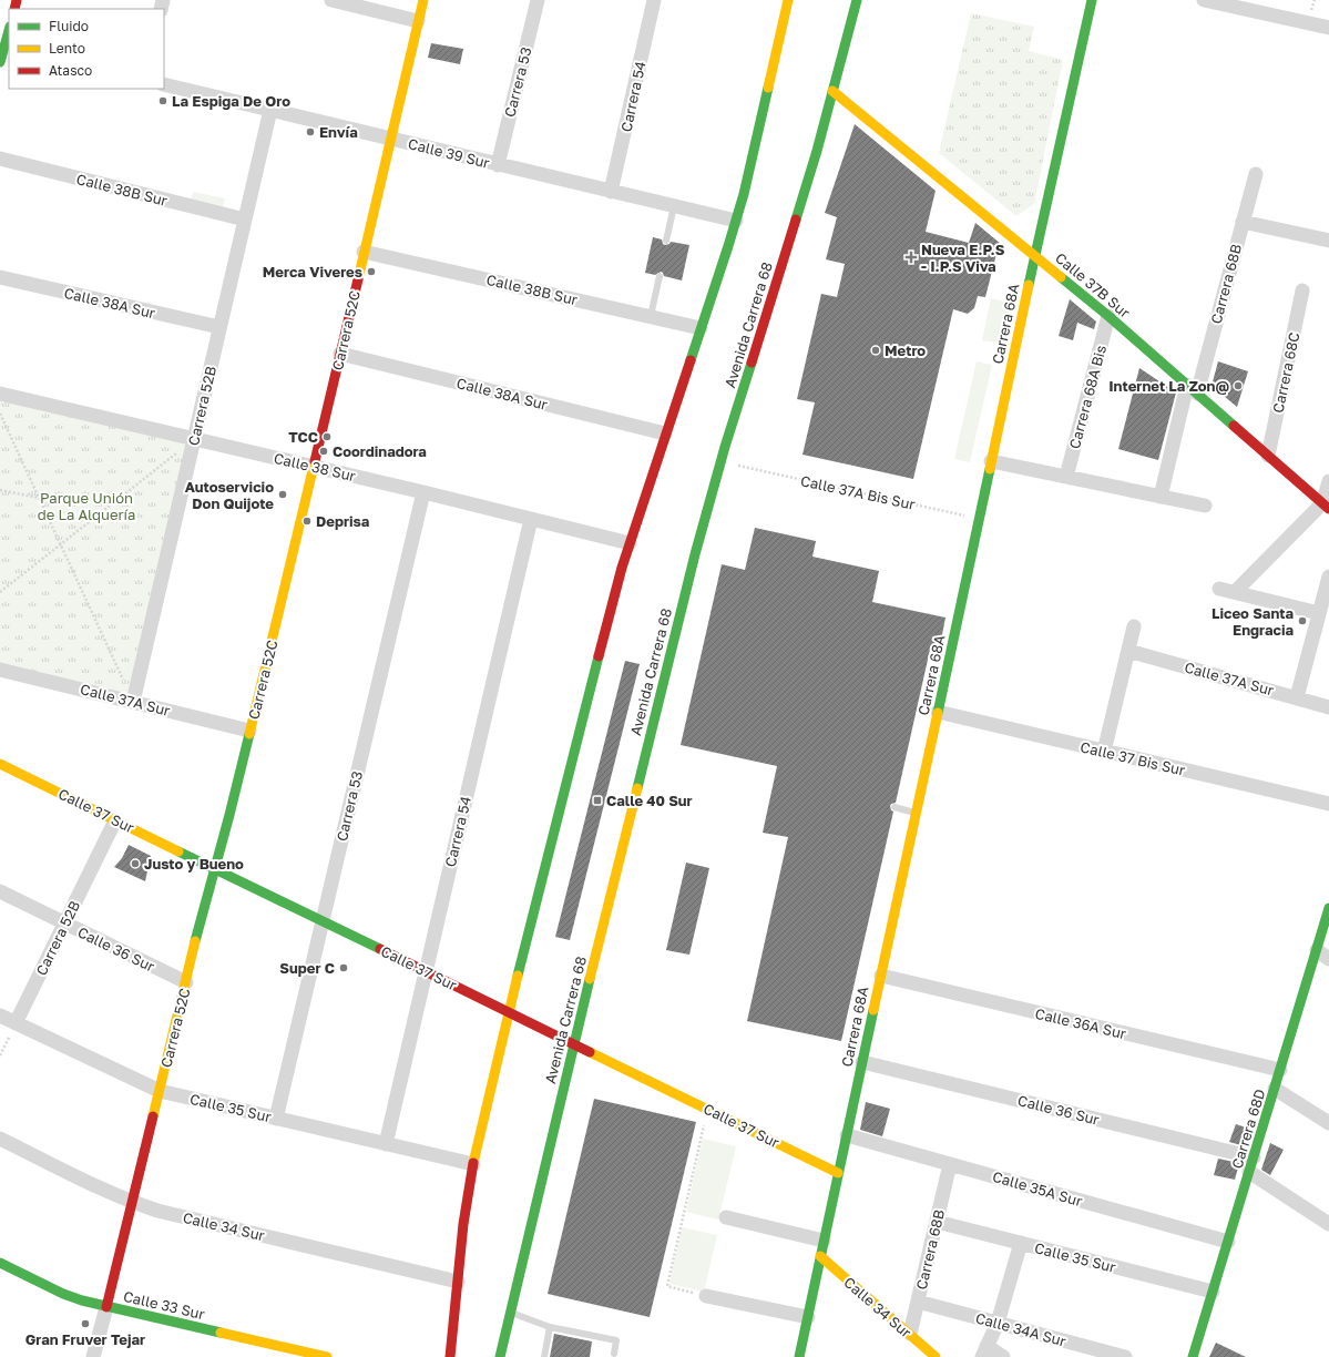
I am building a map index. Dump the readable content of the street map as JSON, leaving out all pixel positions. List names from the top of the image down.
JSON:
{
  "streets": {
    "street": [
      "Carrera 53",
      "Carrera 54",
      "Calle 39 Sur",
      "Calle 38B Sur",
      "Carrera 68B",
      "Calle 37B Sur",
      "Calle 38A Sur",
      "Carrera 68A",
      "Avenida Carrera 68",
      "Carrera 52C",
      "Carrera 68C",
      "Carrera 68A Bis",
      "Carrera 52B",
      "Calle 38 Sur",
      "Calle 37A Sur",
      "Calle 37 Bis Sur",
      "Calle 37 Sur",
      "Calle 36 Sur",
      "Calle 36A Sur",
      "Calle 35 Sur",
      "Carrera 68D",
      "Calle 35A Sur",
      "Calle 34 Sur",
      "Calle 33 Sur",
      "Calle 34A Sur"
    ],
    "path": ["Calle 37A Bis Sur"]
  },
  "crossings": [
    ["Carrera 53", "Calle 39 Sur"],
    ["Carrera 53", "Calle 38 Sur"],
    ["Carrera 53", "Calle 37 Sur"],
    ["Carrera 53", "Calle 35 Sur"],
    ["Carrera 54", "Calle 39 Sur"],
    ["Carrera 54", "Calle 38 Sur"],
    ["Carrera 54", "Calle 37 Sur"],
    ["Carrera 54", "Calle 35 Sur"],
    ["Calle 39 Sur", "Carrera 52C"],
    ["Calle 39 Sur", "Carrera 52B"],
    ["Calle 38B Sur", "Carrera 52C"],
    ["Calle 38B Sur", "Carrera 52B"],
    ["Carrera 68B", "Calle 37B Sur"],
    ["Carrera 68B", "Calle 35 Sur"],
    ["Carrera 68B", "Calle 35A Sur"],
    ["Carrera 68B", "Calle 34 Sur"],
    ["Carrera 68B", "Calle 34A Sur"],
    ["Calle 37B Sur", "Carrera 68A"],
    ["Calle 37B Sur", "Avenida Carrera 68"],
    ["Calle 37B Sur", "Carrera 68C"],
    ["Calle 37B Sur", "Carrera 68A Bis"],
    ["Calle 38A Sur", "Carrera 52C"],
    ["Calle 38A Sur", "Carrera 52B"],
    ["Carrera 68A", "Calle 37A Bis Sur"],
    ["Carrera 68A", "Calle 37 Bis Sur"],
    ["Carrera 68A", "Calle 37 Sur"],
    ["Carrera 68A", "Calle 36 Sur"],
    ["Carrera 68A", "Calle 36A Sur"],
    ["Carrera 68A", "Calle 35A Sur"],
    ["Carrera 68A", "Calle 34 Sur"],
    ["Avenida Carrera 68", "Calle 37 Sur"],
    ["Carrera 52C", "Calle 38 Sur"],
    ["Carrera 52C", "Calle 37A Sur"],
    ["Carrera 52C", "Calle 37 Sur"],
    ["Carrera 52C", "Calle 36 Sur"],
    ["Carrera 52C", "Calle 35 Sur"],
    ["Carrera 52C", "Calle 34 Sur"],
    ["Carrera 52C", "Calle 33 Sur"],
    ["Carrera 52B", "Calle 38 Sur"],
    ["Carrera 52B", "Calle 37A Sur"],
    ["Carrera 52B", "Calle 37 Sur"],
    ["Carrera 52B", "Calle 36 Sur"],
    ["Carrera 52B", "Calle 35 Sur"],
    ["Calle 36 Sur", "Carrera 68D"],
    ["Calle 36A Sur", "Carrera 68D"],
    ["Calle 35 Sur", "Carrera 68D"],
    ["Carrera 68D", "Calle 35A Sur"]
  ],
  "parks": ["Parque Unión de La Alquería"],
  "places": {
    "other": [
      "La Espiga De Oro",
      "Envía",
      "Merca Viveres",
      "Metro",
      "Internet La Zon@",
      "TCC",
      "Coordinadora",
      "Autoservicio Don Quijote",
      "Deprisa",
      "Liceo Santa Engracia",
      "Justo y Bueno",
      "Super C",
      "Gran Fruver Tejar"
    ],
    "health": ["Nueva E.P.S - I.P.S Viva"],
    "transit": ["Calle 40 Sur"]
  },
  "legend": ["Fluido", "Lento", "Atasco"]
}
